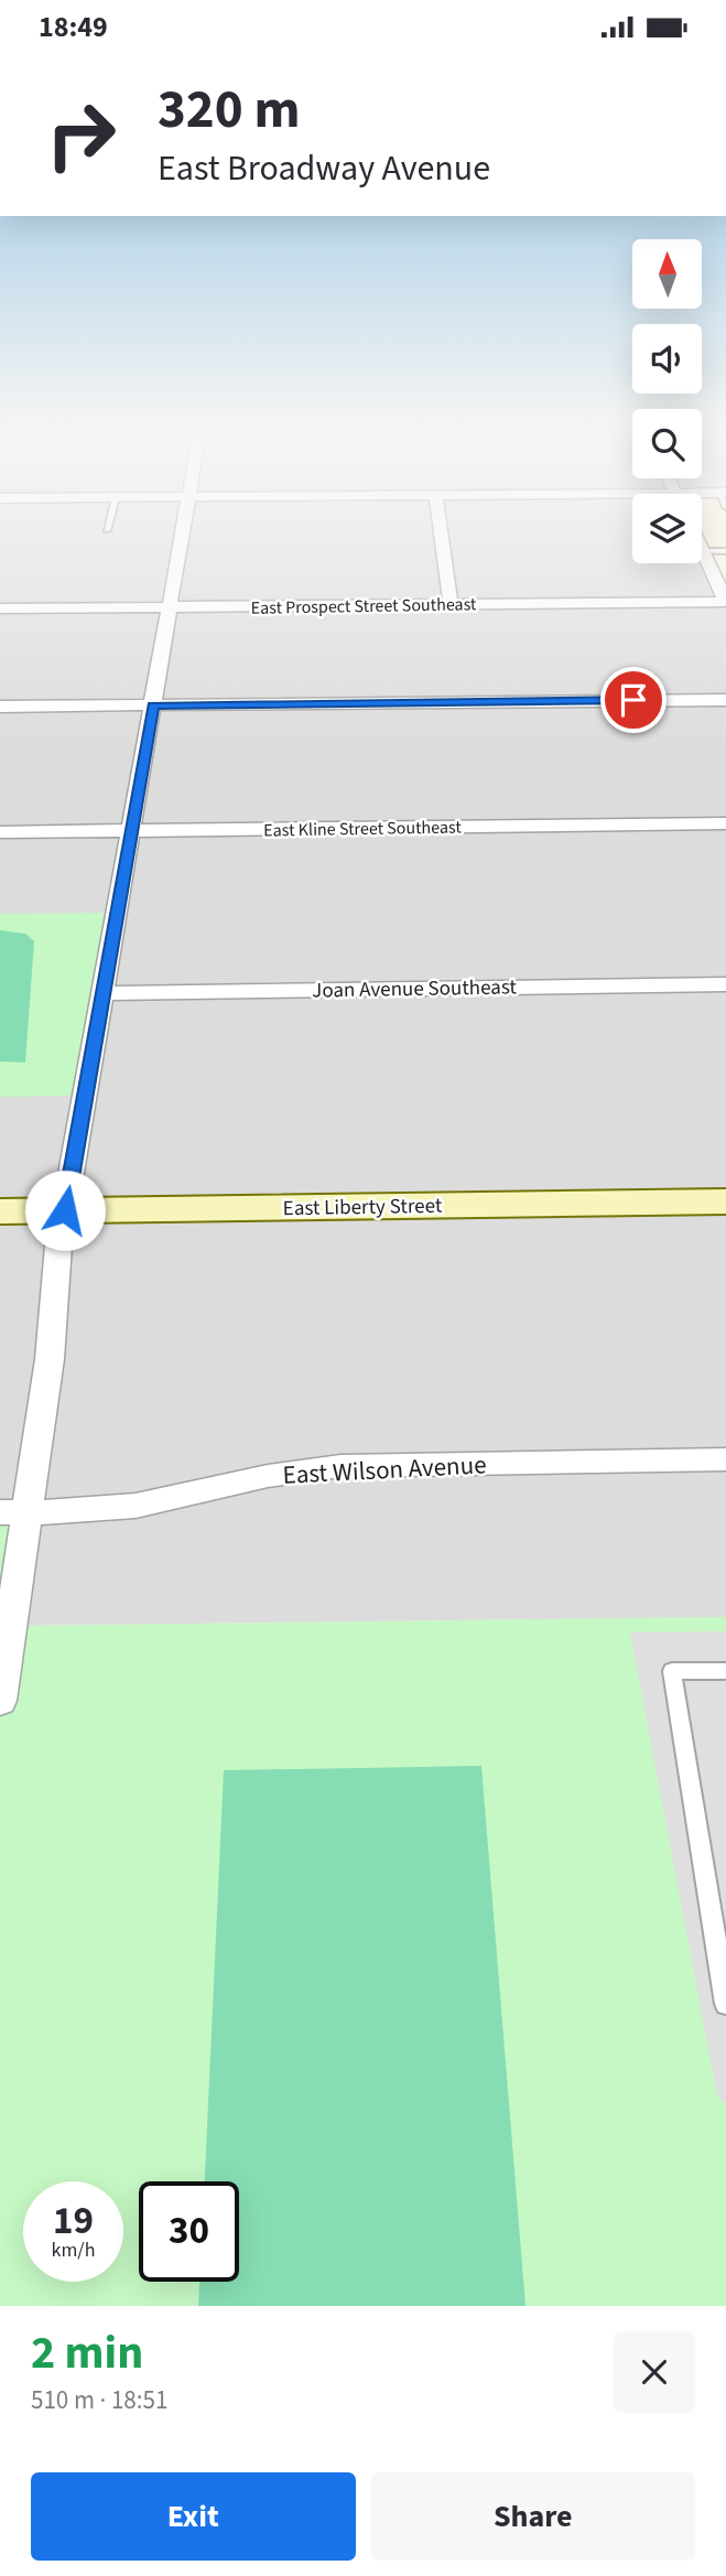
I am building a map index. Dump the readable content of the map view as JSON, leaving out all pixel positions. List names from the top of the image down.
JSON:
{
  "streets": {
    "street": [
      "East Prospect Street Southeast",
      "East Kline Street Southeast",
      "Joan Avenue Southeast",
      "East Liberty Street",
      "East Wilson Avenue"
    ]
  },
  "north": "top",
  "page": {
    "status": "18:49",
    "turn": ["320 m", "East Broadway Avenue"],
    "speed": "19 km/h",
    "limit": "30",
    "heading": ["2 min", "510 m · 18:51"],
    "buttons": ["Exit", "Share"]
  }
}
